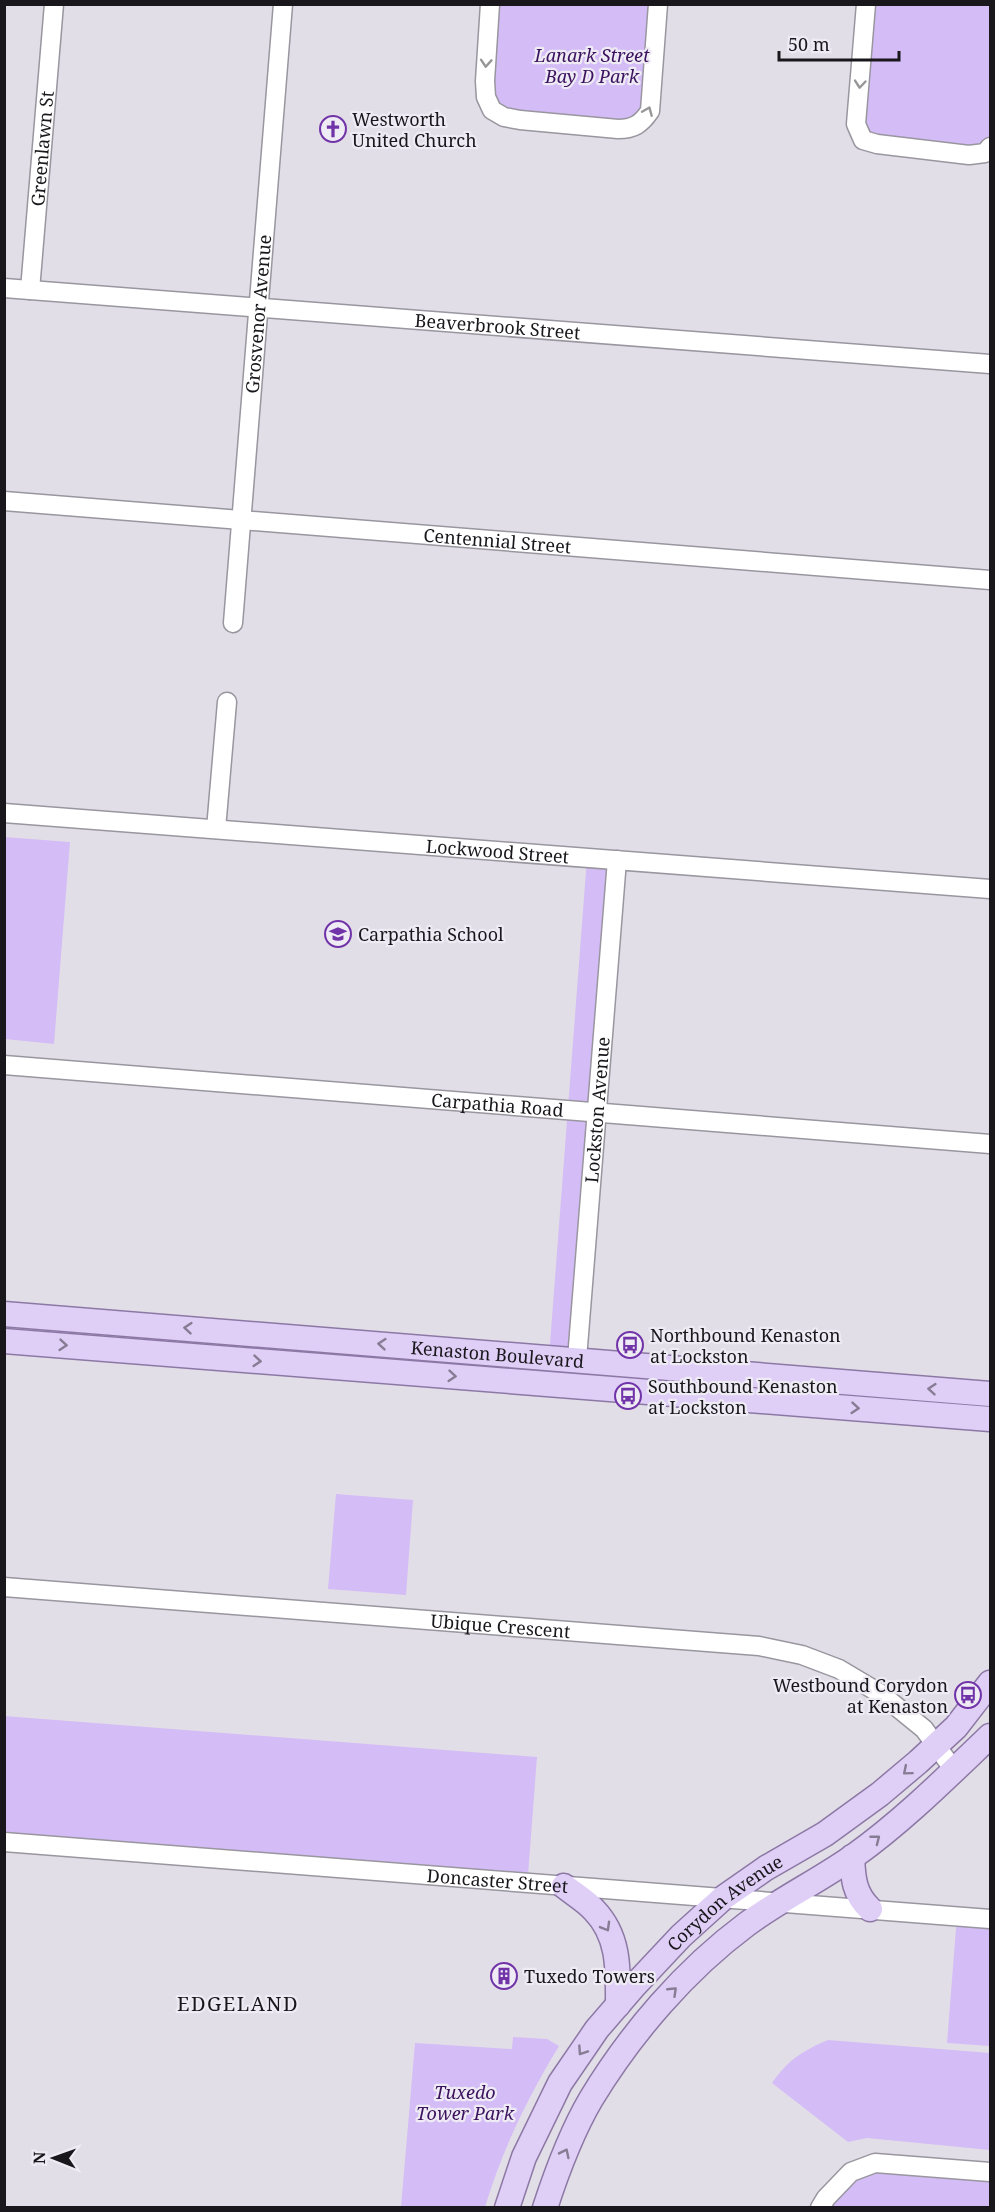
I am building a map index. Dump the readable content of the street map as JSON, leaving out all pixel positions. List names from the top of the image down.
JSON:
{
  "streets": {
    "main road": ["Kenaston Boulevard", "Corydon Avenue"],
    "street": [
      "Greenlawn St",
      "Grosvenor Avenue",
      "Beaverbrook Street",
      "Centennial Street",
      "Lockwood Street",
      "Carpathia Road",
      "Lockston Avenue",
      "Ubique Crescent",
      "Doncaster Street"
    ]
  },
  "crossings": [
    ["Greenlawn St", "Beaverbrook Street"],
    ["Grosvenor Avenue", "Beaverbrook Street"],
    ["Grosvenor Avenue", "Centennial Street"],
    ["Lockwood Street", "Lockston Avenue"],
    ["Carpathia Road", "Lockston Avenue"],
    ["Lockston Avenue", "Kenaston Boulevard"],
    ["Ubique Crescent", "Corydon Avenue"],
    ["Doncaster Street", "Corydon Avenue"]
  ],
  "districts": ["EDGELAND"],
  "parks": ["Lanark Street Bay D Park", "Tuxedo Tower Park"],
  "places": {
    "church": ["Westworth United Church"],
    "school or university": ["Carpathia School"],
    "bus stop": ["Northbound Kenaston at Lockston", "Southbound Kenaston at Lockston", "Westbound Corydon at Kenaston"],
    "building": ["Tuxedo Towers"]
  },
  "scale_bar": "50 m",
  "north": "left"
}
